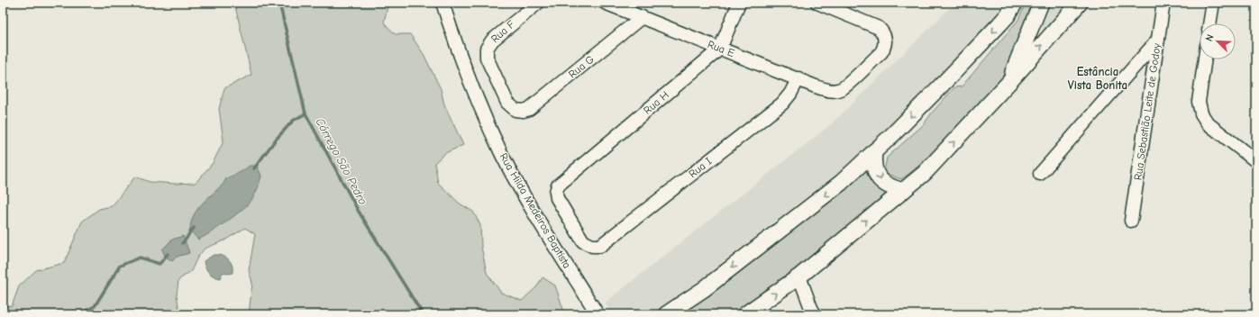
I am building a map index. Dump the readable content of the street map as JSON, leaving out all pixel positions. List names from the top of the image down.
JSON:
{
  "streets": {
    "street": [
      "Rua F",
      "Rua E",
      "Rua G",
      "Rua H",
      "Rua Sebastião Leite de Godoy",
      "Rua I",
      "Rua Hilda Medeiros Baptista"
    ]
  },
  "crossings": [
    ["Rua F", "Rua G"],
    ["Rua E", "Rua G"],
    ["Rua E", "Rua H"],
    ["Rua E", "Rua I"],
    ["Rua H", "Rua I"]
  ],
  "districts": ["Estância Vista Bonita"],
  "water": ["Córrego São Pedro"],
  "north": "top left"
}
